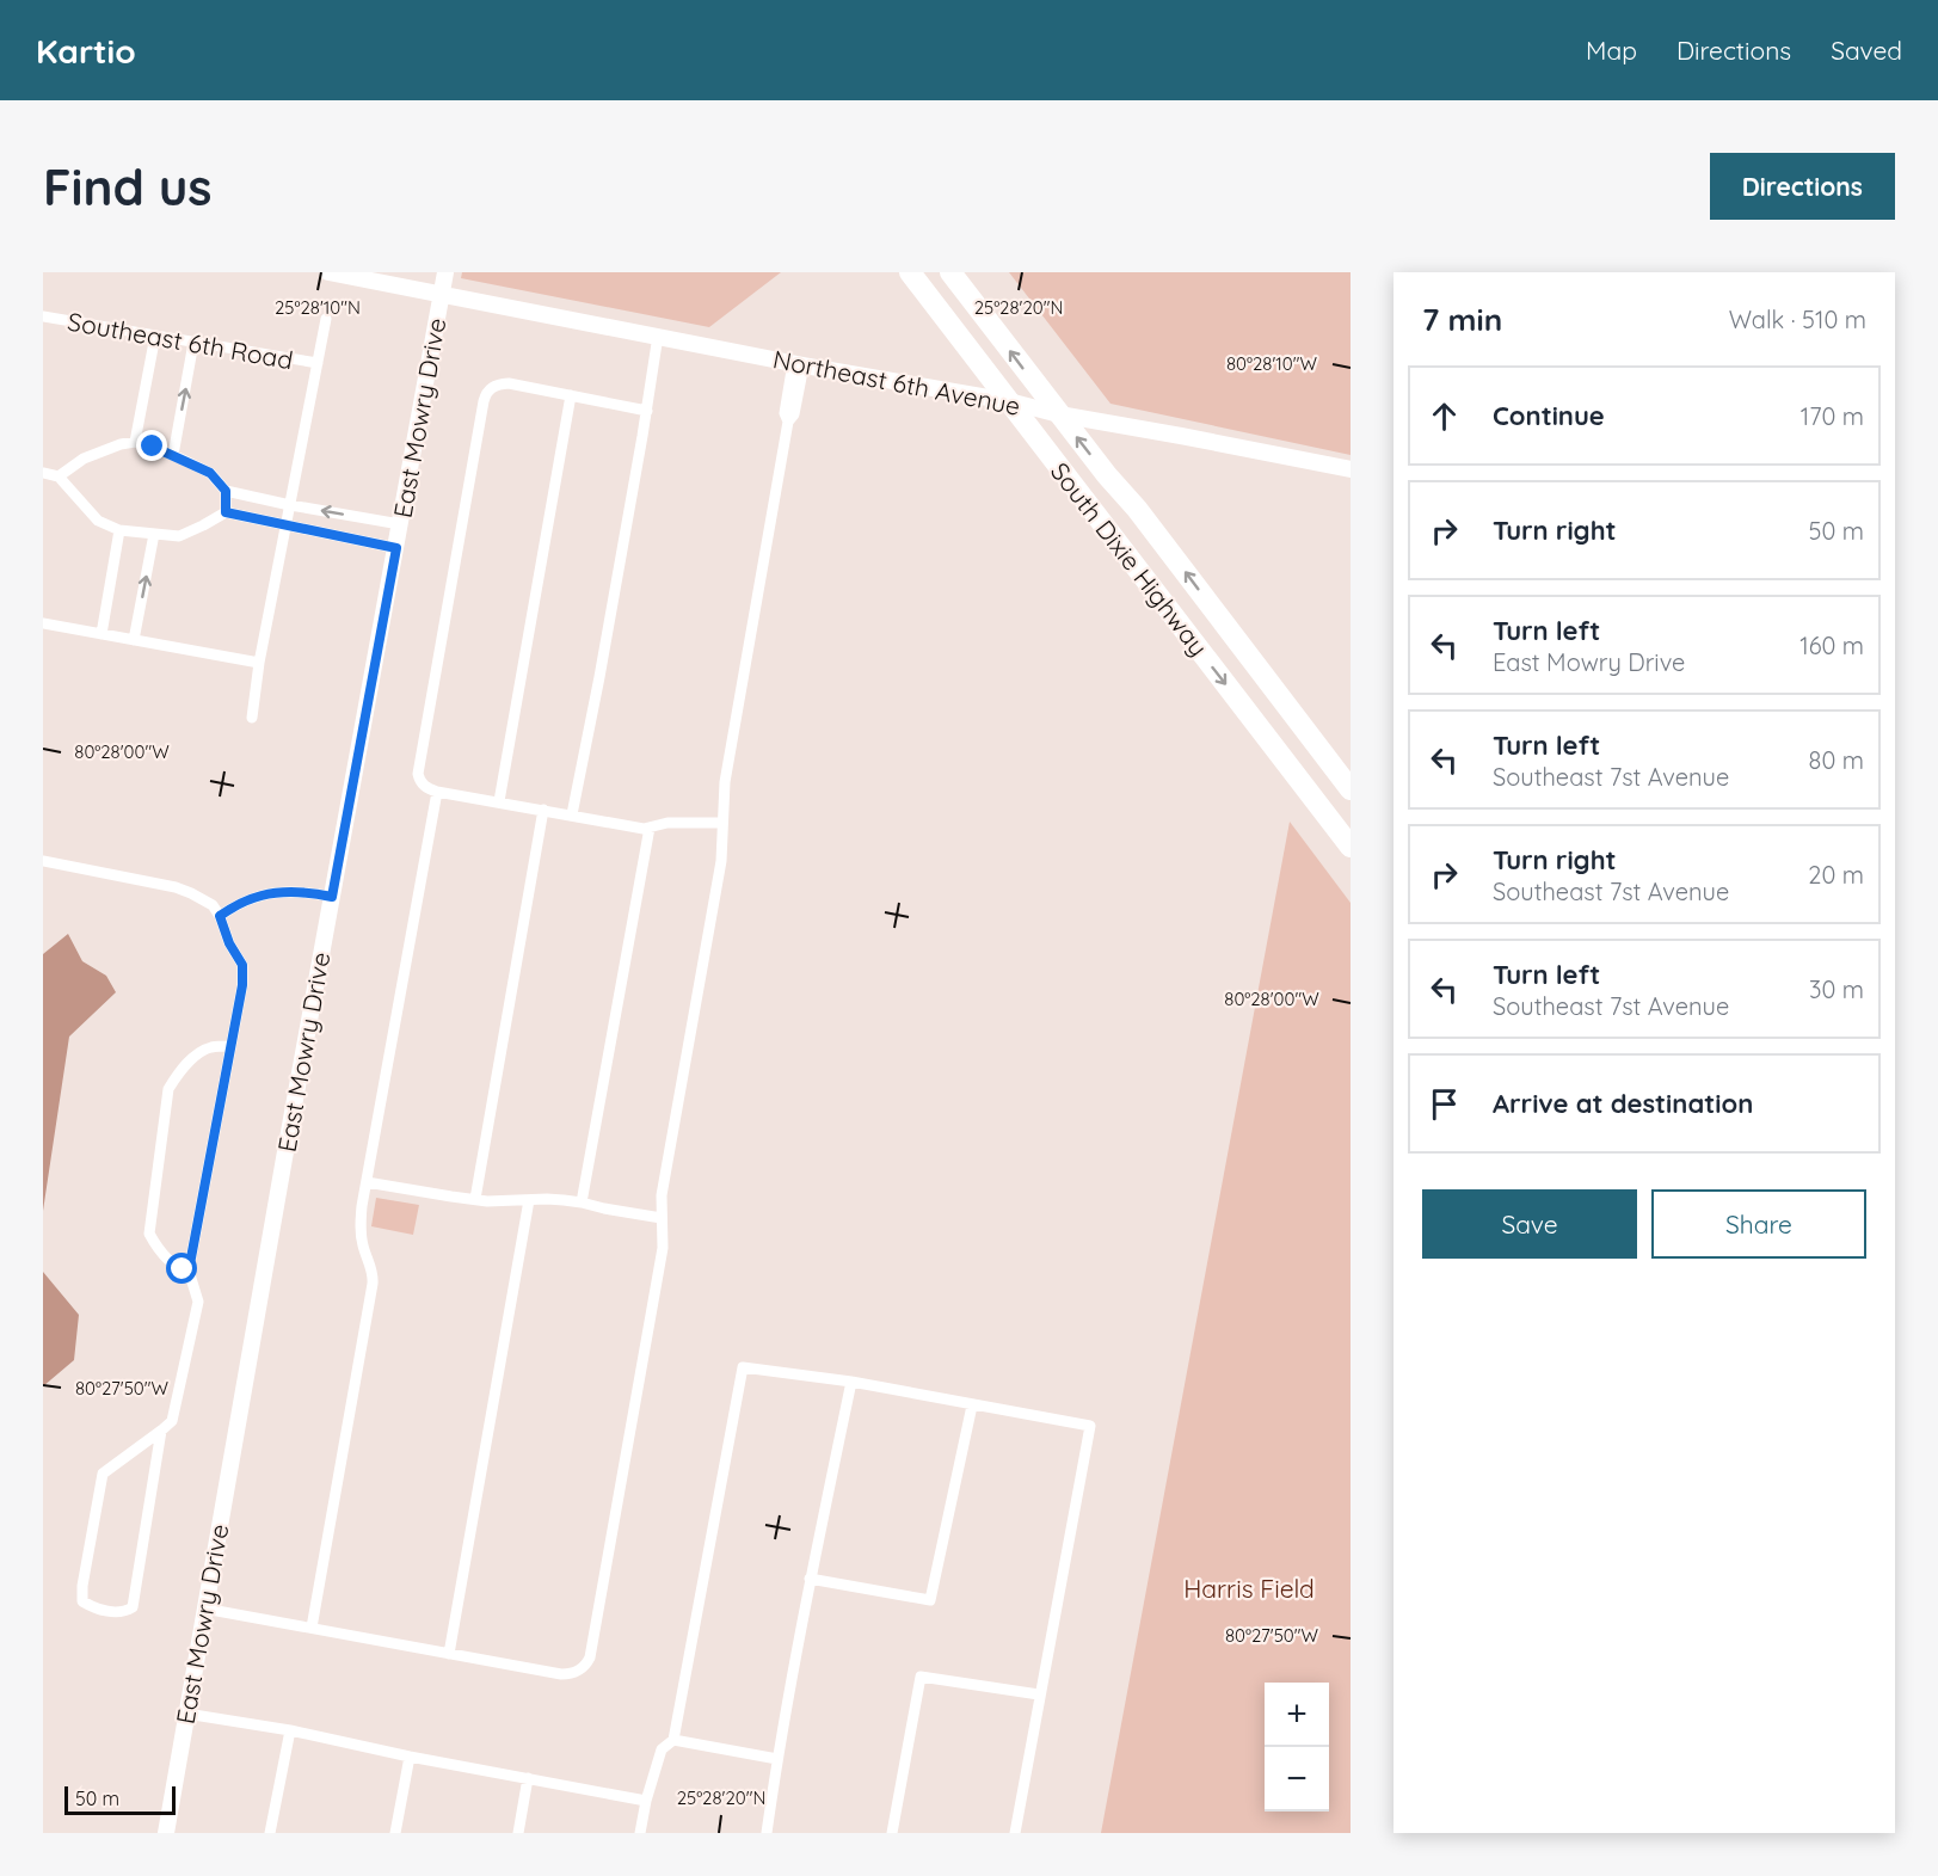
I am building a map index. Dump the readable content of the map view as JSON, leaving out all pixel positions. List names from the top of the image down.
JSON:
{
  "streets": {
    "highway": ["South Dixie Highway"],
    "street": ["Southeast 6th Road", "Northeast 6th Avenue", "East Mowry Drive"]
  },
  "crossings": [
    ["Northeast 6th Avenue", "East Mowry Drive"],
    ["Northeast 6th Avenue", "South Dixie Highway"]
  ],
  "parks": ["Harris Field"],
  "scale_bar": "50 m",
  "page": {
    "header": "Kartio",
    "nav": ["Map", "Directions", "Saved"],
    "buttons": [
      "Directions",
      ["Save", "Share"]
    ],
    "title": "Find us",
    "heading": ["7 min", "Walk · 510 m"],
    "list": [
      ["Continue", "170 m"],
      ["Turn right", "50 m"],
      ["Turn left", "East Mowry Drive", "160 m"],
      ["Turn left", "Southeast 7st Avenue", "80 m"],
      ["Turn right", "Southeast 7st Avenue", "20 m"],
      ["Turn left", "Southeast 7st Avenue", "30 m"],
      "Arrive at destination"
    ],
    "map_buttons": ["+", "−"],
    "scale": "50 m"
  },
  "coordinates": [
    "25°28'10\"N",
    "25°28'20\"N",
    "80°28'10\"W",
    "80°28'00\"W",
    "80°27'50\"W"
  ]
}
